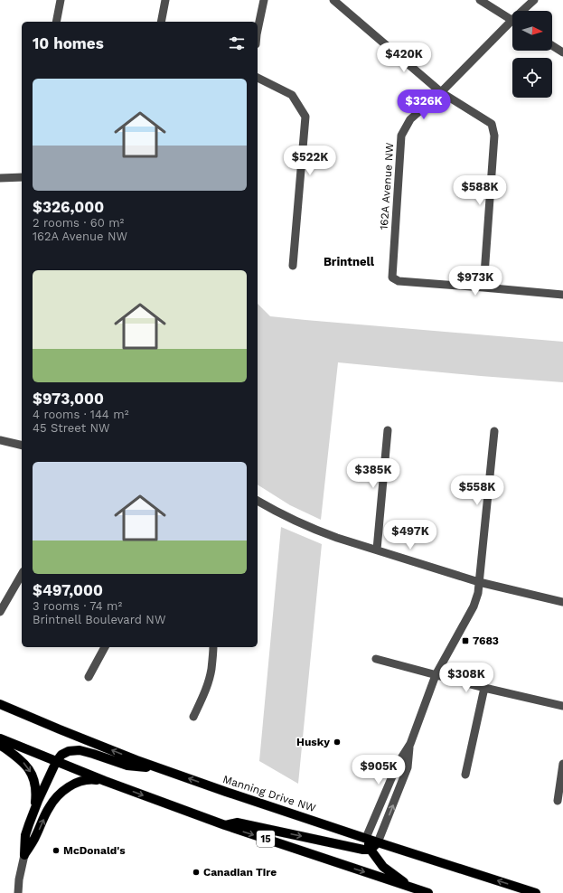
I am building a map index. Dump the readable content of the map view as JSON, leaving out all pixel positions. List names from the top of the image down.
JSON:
{
  "streets": {
    "main road": ["Manning Drive NW", "15"],
    "street": ["162A Avenue NW"]
  },
  "districts": ["Brintnell"],
  "places": {
    "transit": ["7683"],
    "other": ["Husky", "McDonald's", "Canadian Tire"]
  },
  "north": "right",
  "page": {
    "heading": "10 homes",
    "price": [
      "$420K",
      "$326K",
      "$522K",
      "$588K",
      "$973K",
      "$385K",
      "$558K",
      "$497K",
      "$308K",
      "$905K"
    ],
    "list": [
      {
        "name": "$326,000",
        "note": "2 rooms · 60 m² · 162A Avenue NW"
      },
      {
        "name": "$973,000",
        "note": "4 rooms · 144 m² · 45 Street NW"
      },
      {
        "name": "$497,000",
        "note": "3 rooms · 74 m² · Brintnell Boulevard NW"
      }
    ]
  }
}
